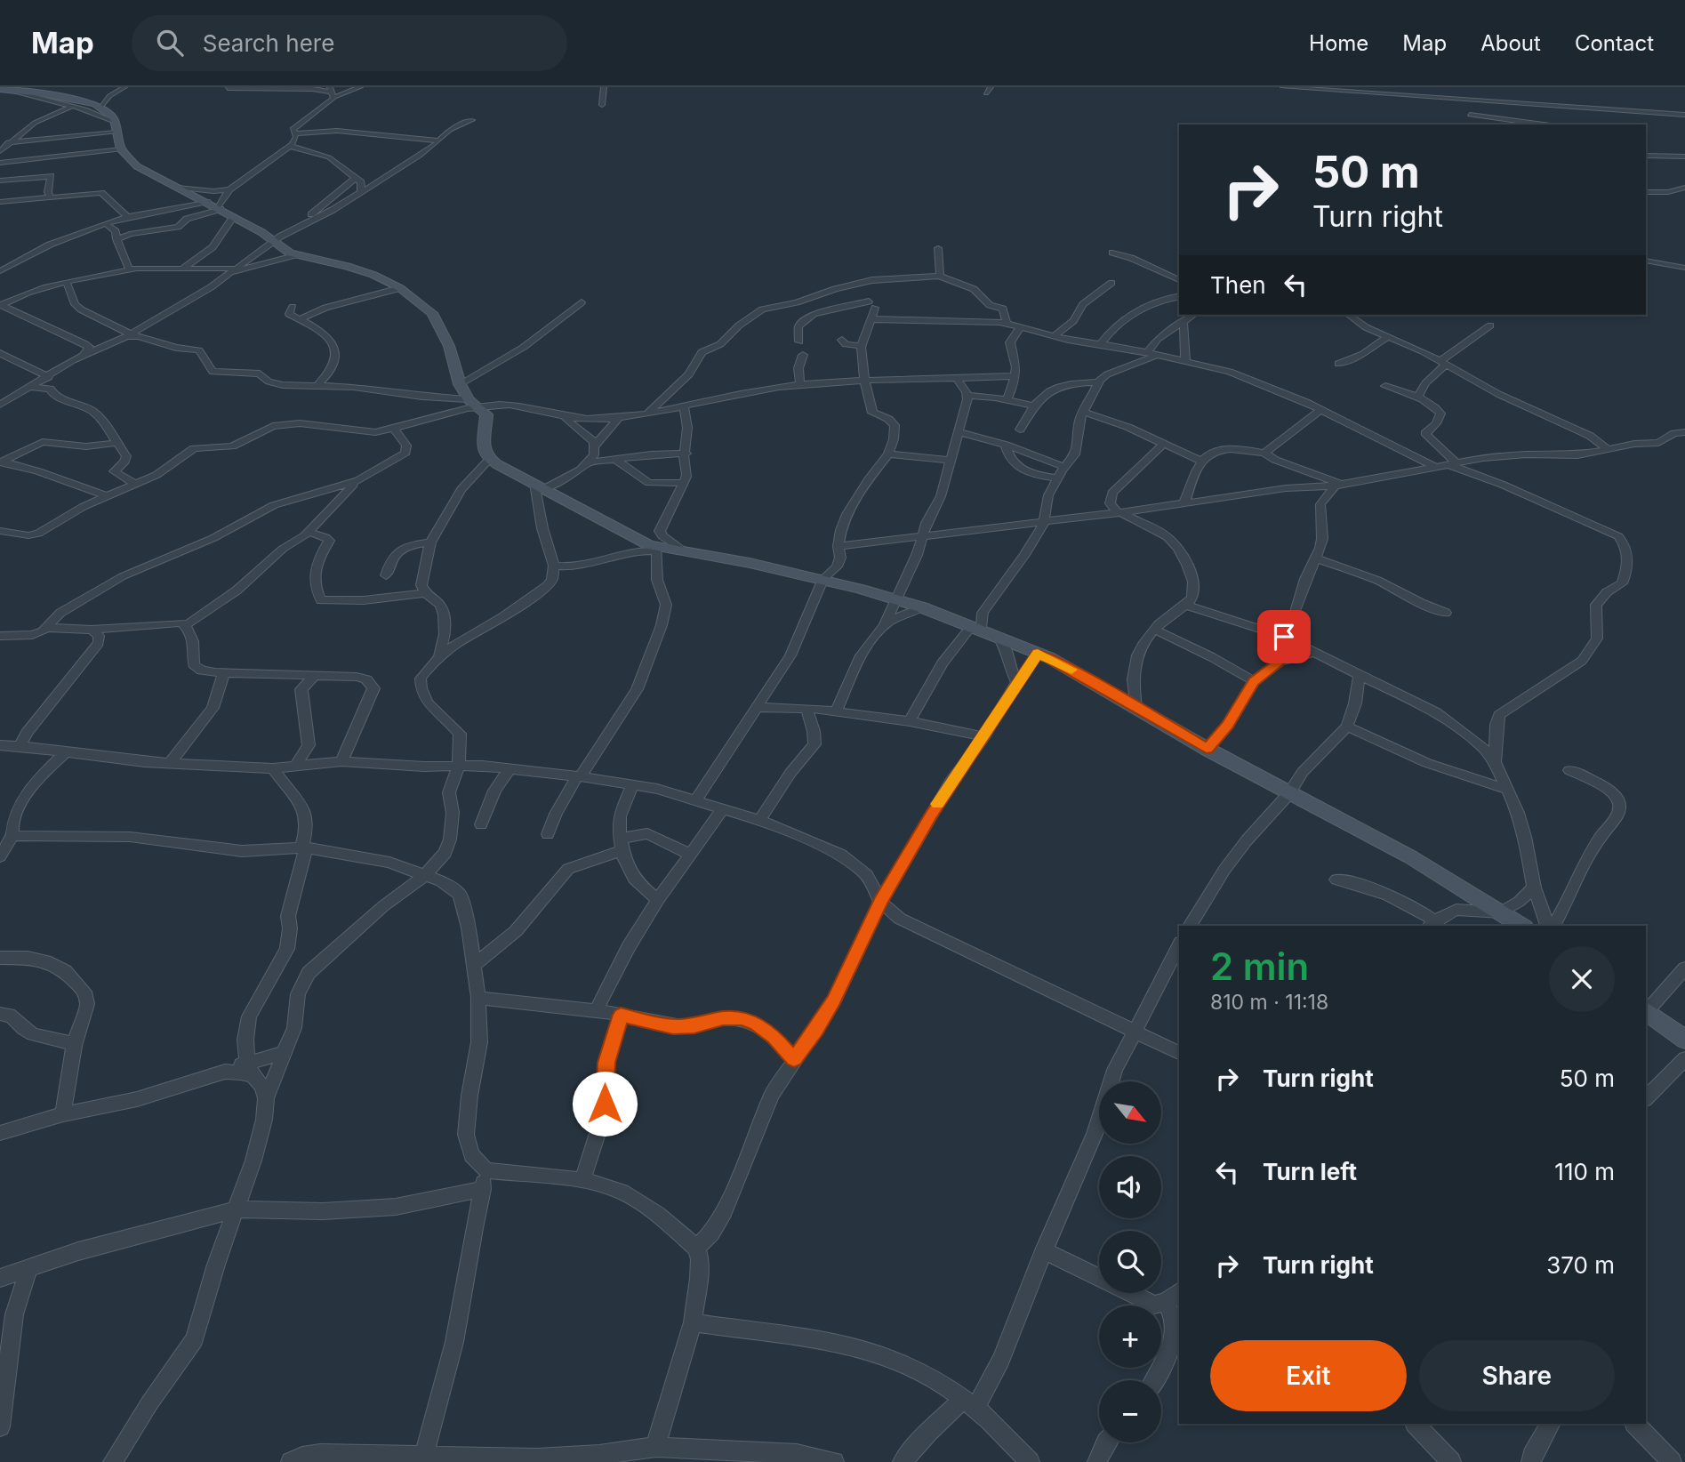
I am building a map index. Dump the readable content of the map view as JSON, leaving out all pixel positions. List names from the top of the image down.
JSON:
{
  "north": "bottom right",
  "page": {
    "header": "Map",
    "search": "Search here",
    "nav": [
      "Home",
      "Map",
      "About",
      "Contact"
    ],
    "turn": ["50 m", "Turn right"],
    "then": "Then",
    "heading": ["2 min", "810 m · 11:18"],
    "list": [
      {
        "name": "Turn right",
        "value": "50 m"
      },
      {
        "name": "Turn left",
        "value": "110 m"
      },
      {
        "name": "Turn right",
        "value": "370 m"
      }
    ],
    "map_buttons": ["+", "−"],
    "buttons": ["Exit", "Share"]
  }
}
